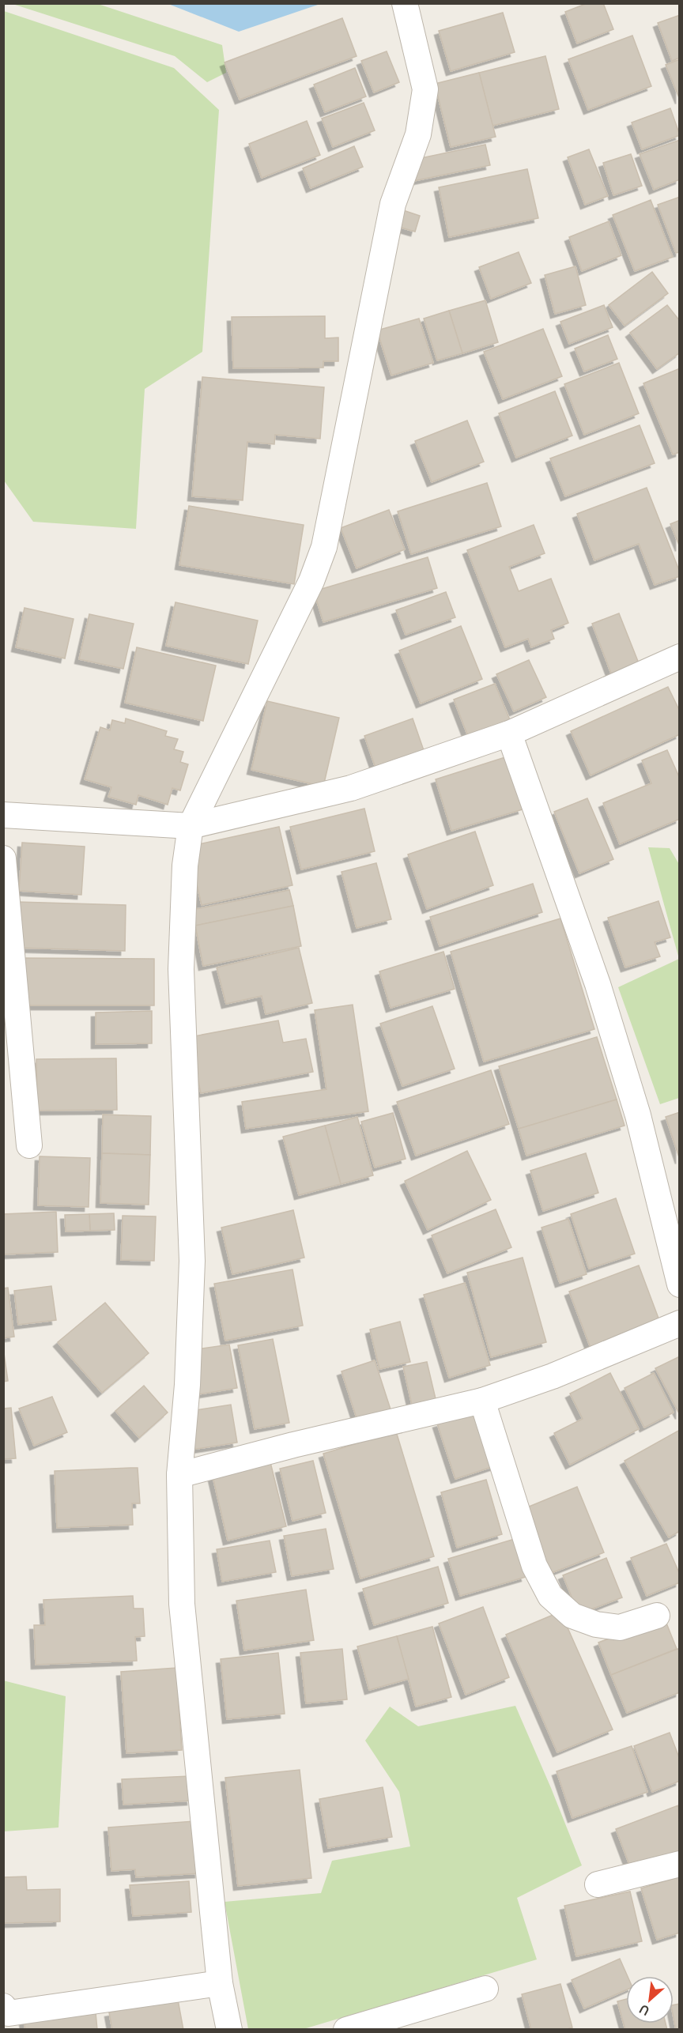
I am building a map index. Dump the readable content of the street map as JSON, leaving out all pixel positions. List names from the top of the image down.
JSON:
{
  "north": "bottom left"
}
